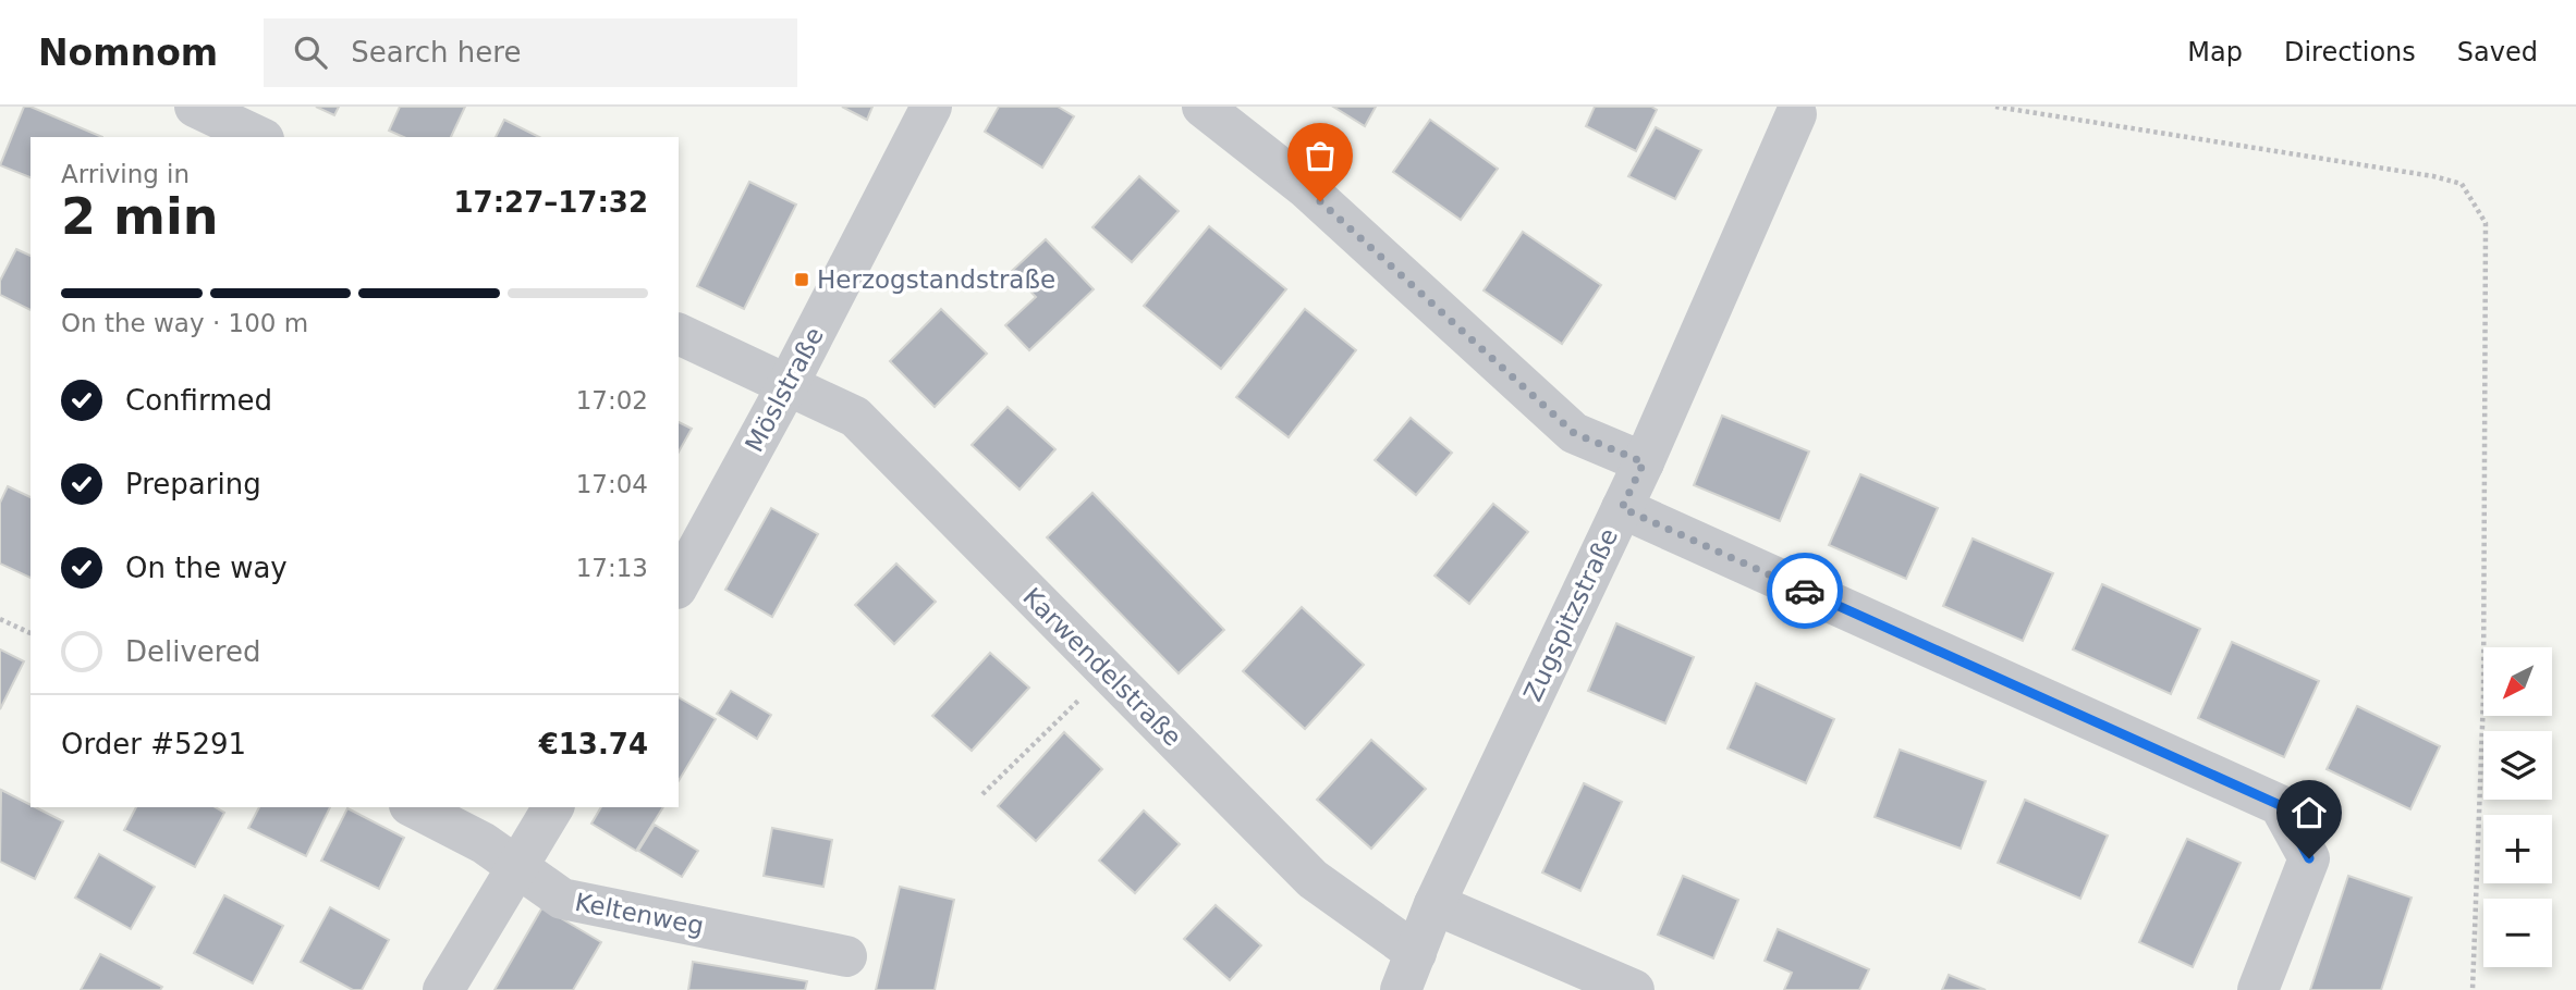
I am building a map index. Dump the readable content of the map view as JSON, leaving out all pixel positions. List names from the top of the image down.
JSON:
{
  "streets": {
    "street": [
      "Möslstraße",
      "Zugspitzstraße",
      "Karwendelstraße",
      "Keltenweg"
    ]
  },
  "crossings": [
    ["Möslstraße", "Karwendelstraße"],
    ["Zugspitzstraße", "Karwendelstraße"]
  ],
  "places": {
    "transit": ["Herzogstandstraße"]
  },
  "north": "bottom left",
  "page": {
    "header": "Nomnom",
    "search": "Search here",
    "nav": ["Map", "Directions", "Saved"],
    "heading": ["2 min", "Arriving in", "17:27–17:32"],
    "panel": ["Order #5291", "€13.74"],
    "bar": "On the way · 100 m",
    "list": [
      ["Confirmed", "17:02"],
      ["Preparing", "17:04"],
      ["On the way", "17:13"],
      "Delivered"
    ],
    "map_buttons": ["+", "−"]
  }
}
